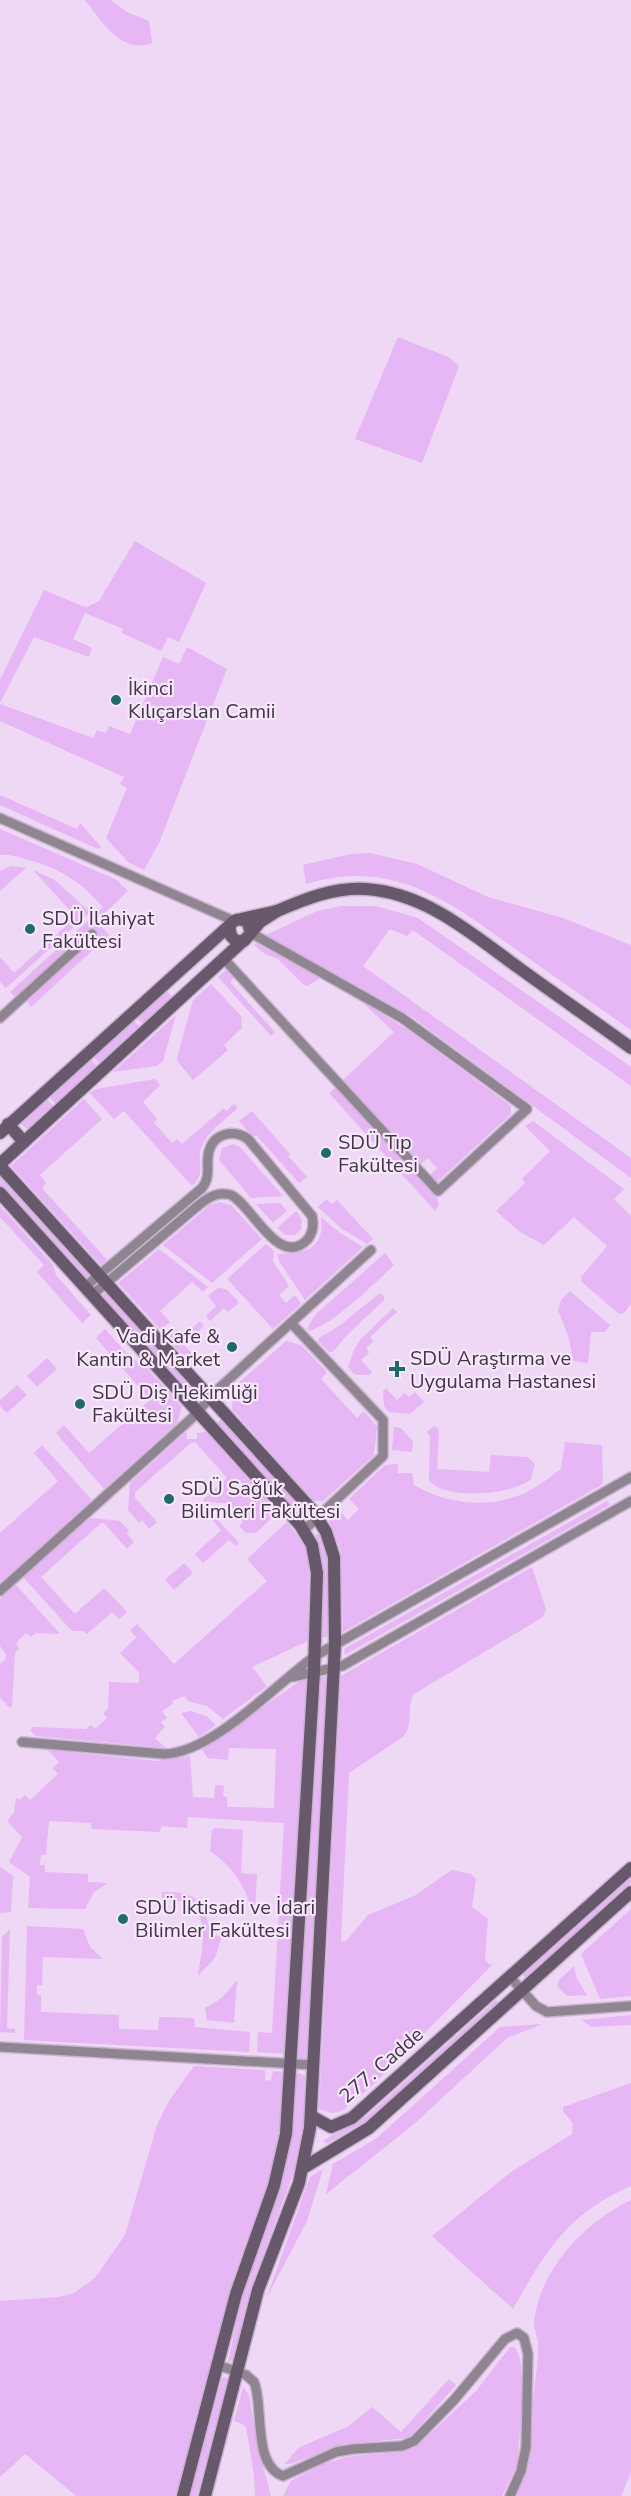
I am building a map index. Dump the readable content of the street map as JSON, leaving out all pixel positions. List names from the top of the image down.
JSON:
{
  "streets": {
    "street": ["277. Cadde"]
  },
  "places": {
    "other": [
      "İkinci Kılıçarslan Camii",
      "SDÜ İlahiyat Fakültesi",
      "SDÜ Tıp Fakültesi",
      "Vadi Kafe & Kantin & Market",
      "SDÜ Diş Hekimliği Fakültesi",
      "SDÜ Sağlık Bilimleri Fakültesi",
      "SDÜ İktisadi ve İdari Bilimler Fakültesi"
    ],
    "health": ["SDÜ Araştırma ve Uygulama Hastanesi"]
  }
}
